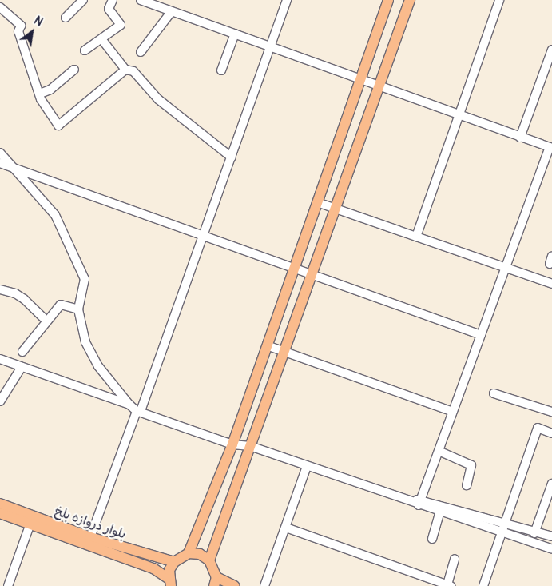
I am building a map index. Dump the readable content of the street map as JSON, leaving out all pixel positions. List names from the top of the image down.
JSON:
{
  "streets": {
    "main road": ["بلوار دروازه بلخ"]
  },
  "north": "top right"
}
